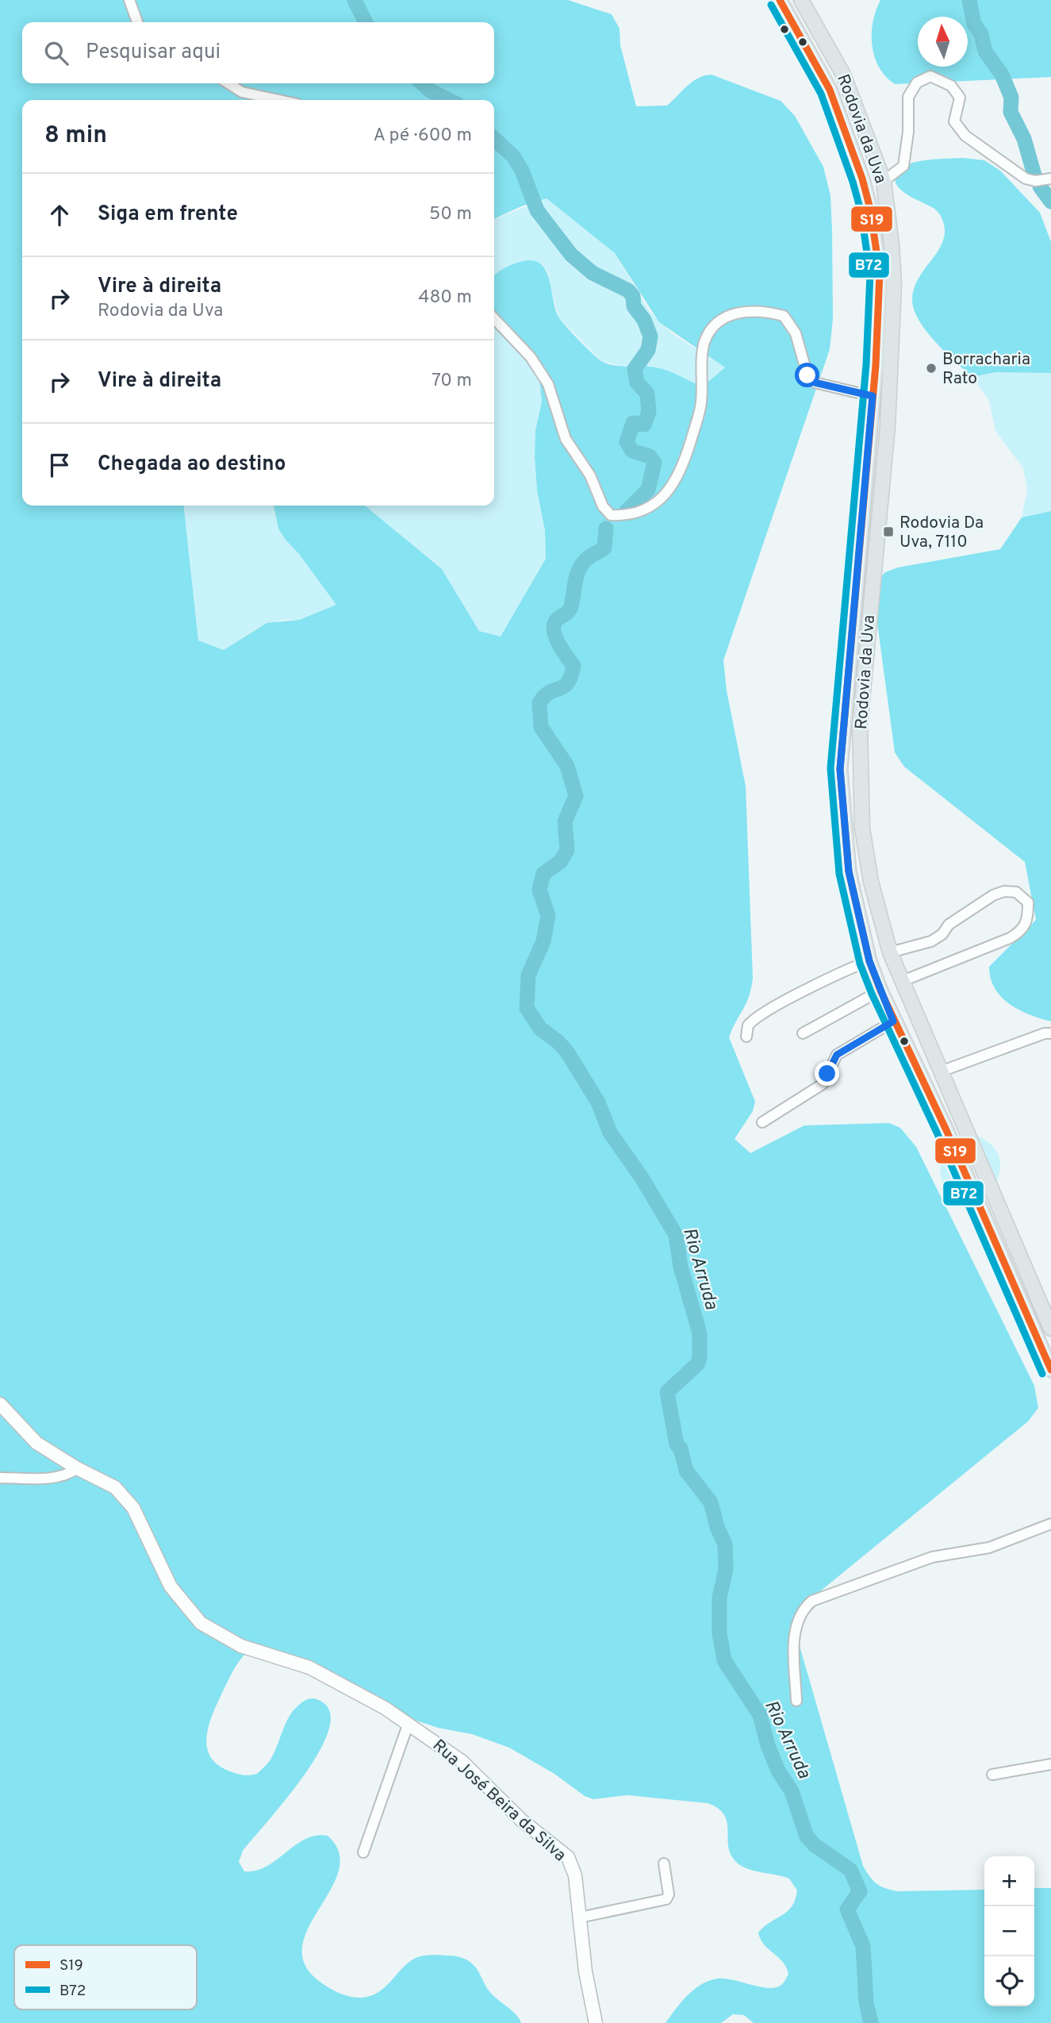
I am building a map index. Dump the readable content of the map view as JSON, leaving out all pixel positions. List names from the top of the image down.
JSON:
{
  "streets": {
    "main road": ["Rodovia da Uva"],
    "street": ["Rua José Beira da Silva"]
  },
  "water": ["Rio Arruda"],
  "places": {
    "other": ["Borracharia Rato"],
    "transit": ["Rodovia Da Uva, 7110"]
  },
  "lines": ["transit line S19", "transit line B72"],
  "legend": ["S19", "B72"],
  "north": "top",
  "page": {
    "search": "Pesquisar aqui",
    "heading": ["8 min", "A pé · 600 m"],
    "list": [
      ["Siga em frente", "50 m"],
      ["Vire à direita", "Rodovia da Uva", "480 m"],
      ["Vire à direita", "70 m"],
      "Chegada ao destino"
    ],
    "map_buttons": ["+", "−"]
  }
}
